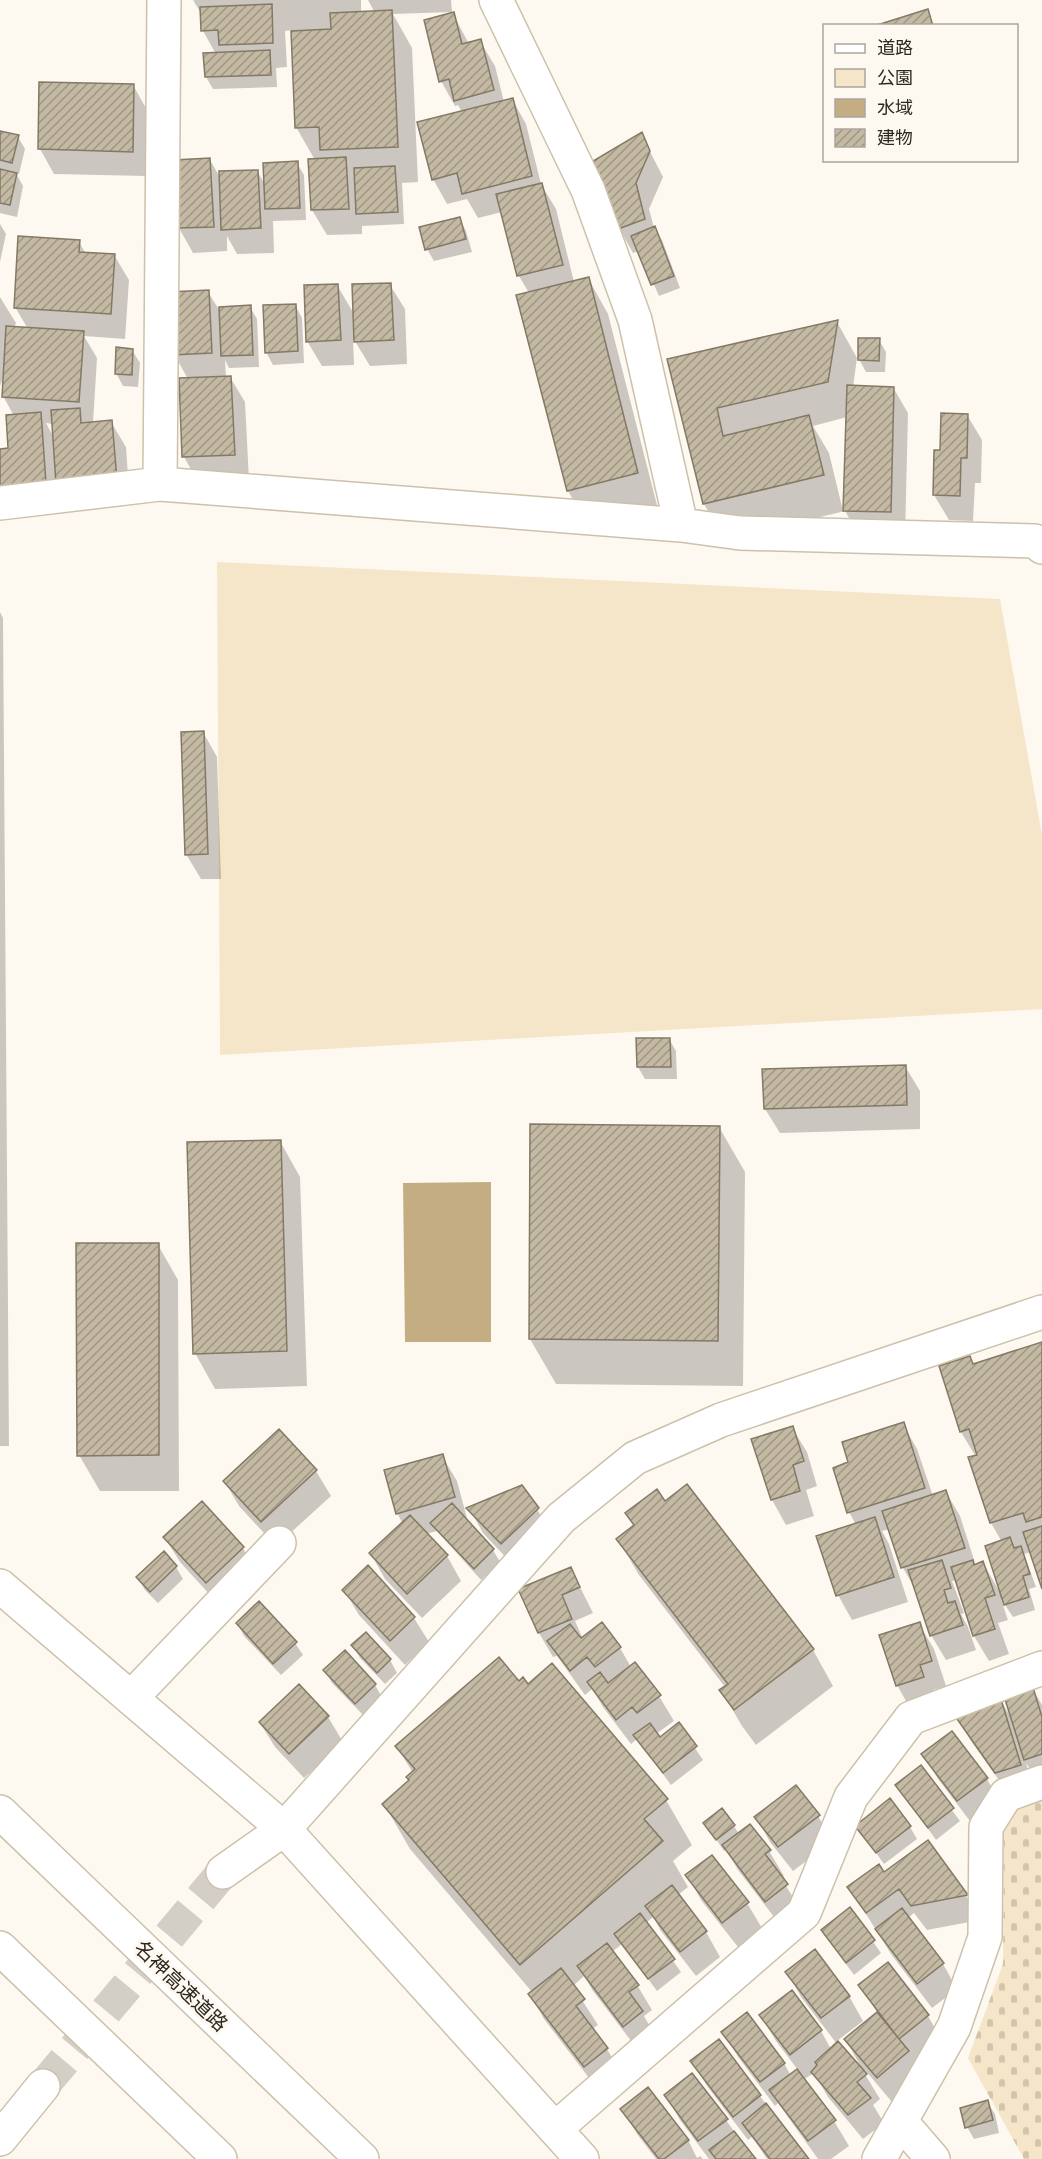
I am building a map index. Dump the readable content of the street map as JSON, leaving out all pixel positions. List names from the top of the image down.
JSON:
{
  "streets": {
    "main road": ["名神高速道路"]
  },
  "legend": [
    "道路",
    "公園",
    "水域",
    "建物"
  ]
}
